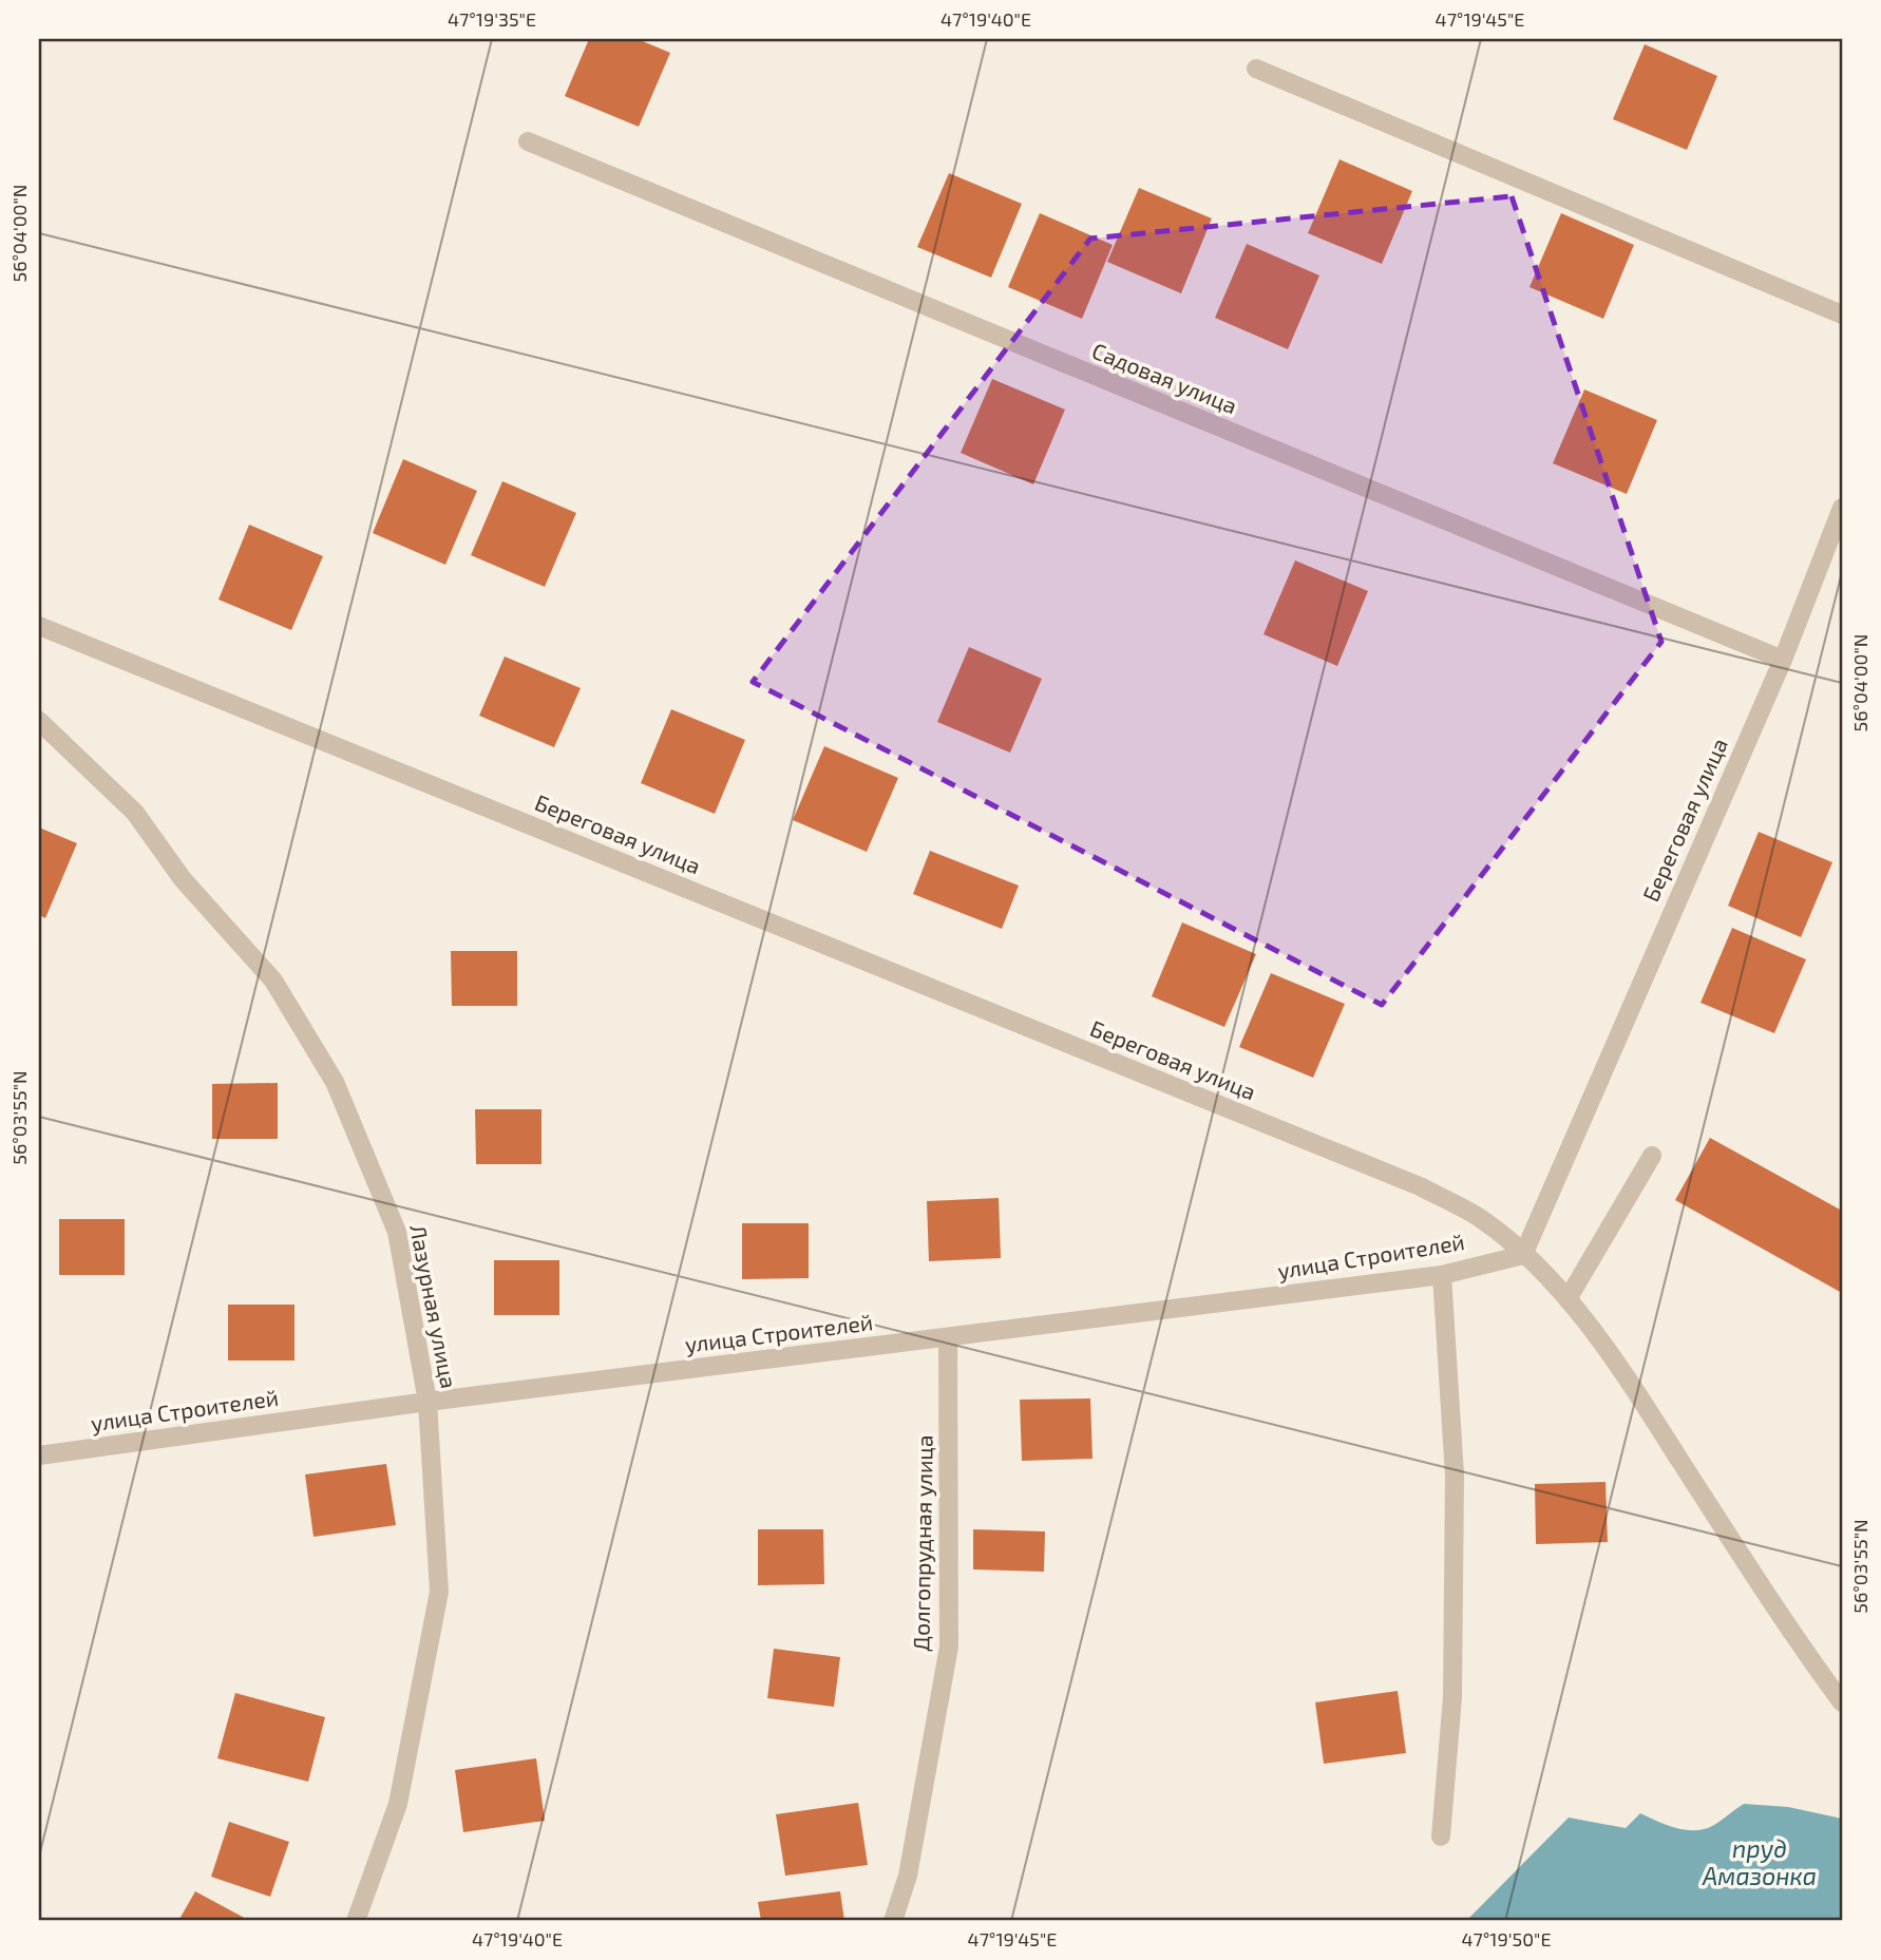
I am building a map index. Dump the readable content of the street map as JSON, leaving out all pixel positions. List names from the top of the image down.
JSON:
{
  "streets": {
    "street": [
      "Садовая улица",
      "Береговая улица",
      "улица Строителей",
      "Лазурная улица",
      "Долгопрудная улица"
    ]
  },
  "crossings": [
    ["Садовая улица", "Береговая улица"],
    ["Береговая улица", "улица Строителей"],
    ["улица Строителей", "Лазурная улица"],
    ["улица Строителей", "Долгопрудная улица"]
  ],
  "water": ["пруд Амазонка"],
  "coordinates": [
    "47°19'35\"E",
    "47°19'40\"E",
    "47°19'45\"E",
    "56°04'00\"N",
    "56°03'55\"N",
    "47°19'50\"E"
  ]
}
